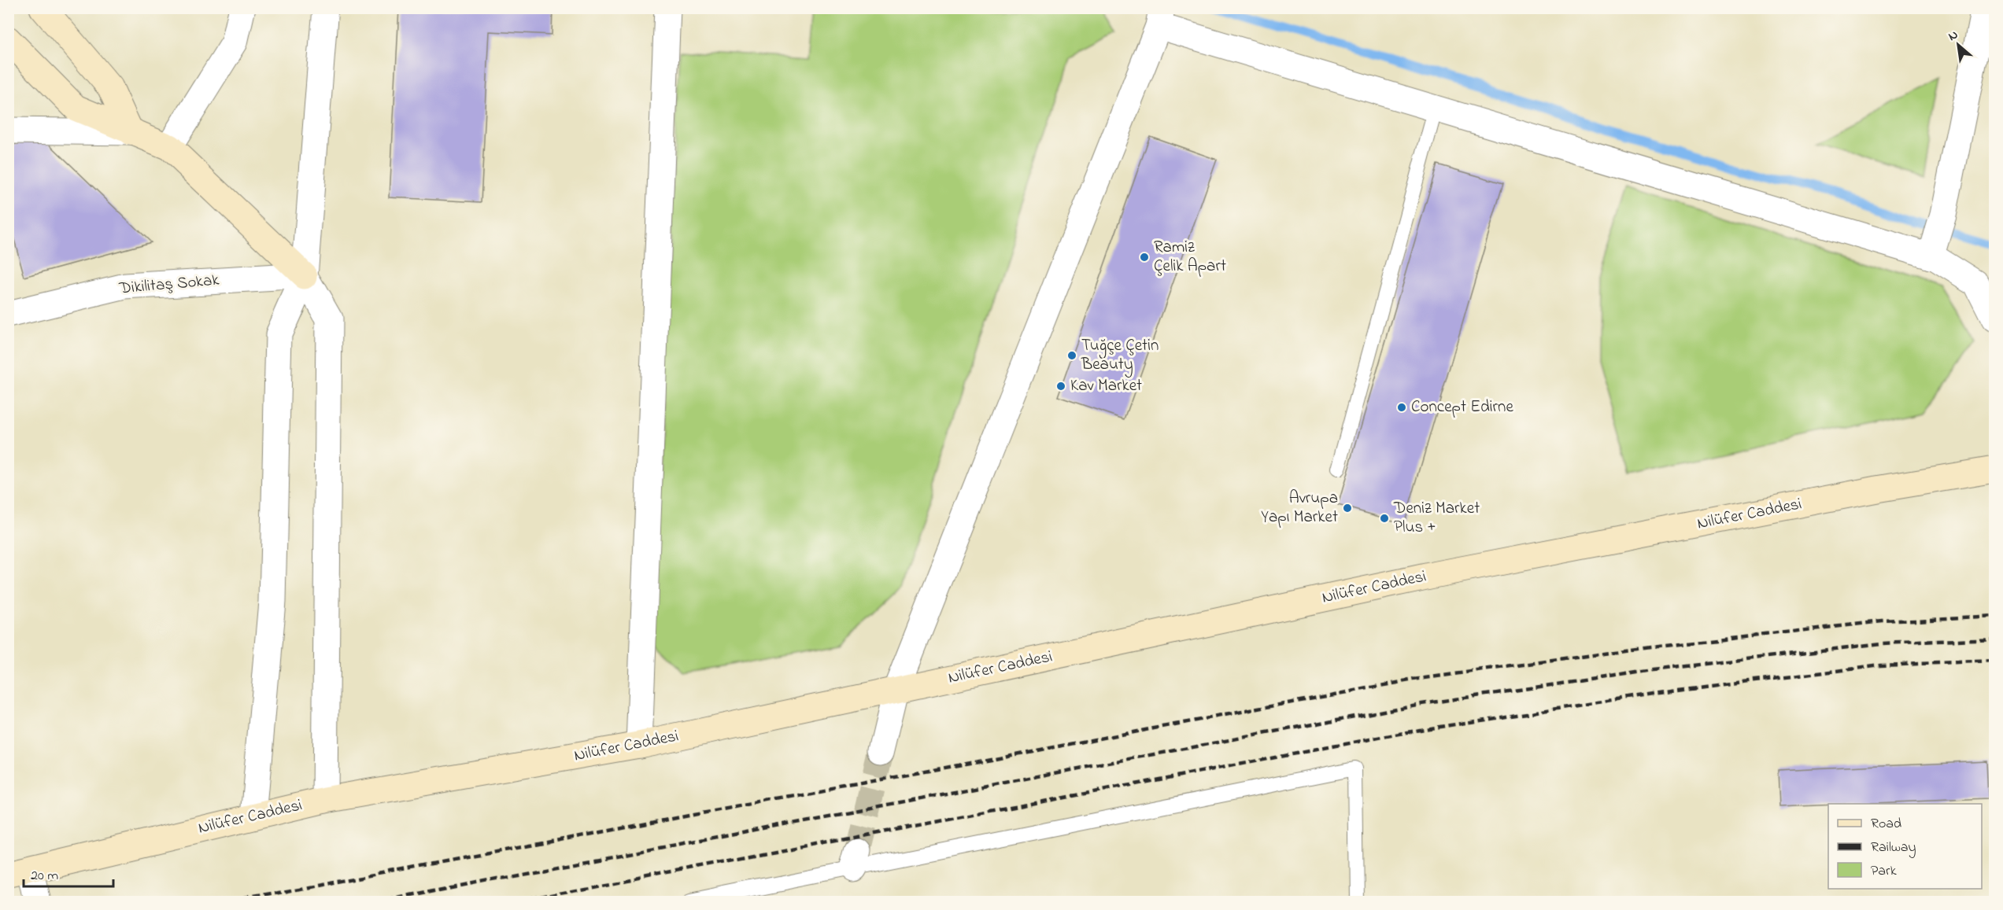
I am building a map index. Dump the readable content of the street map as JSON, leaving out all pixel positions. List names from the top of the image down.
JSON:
{
  "streets": {
    "main road": ["Nilüfer Caddesi"],
    "street": ["Dikilitaş Sokak"]
  },
  "places": [
    "Ramiz Çelik Apart",
    "Tuğçe Çetin Beauty",
    "Kav Market",
    "Concept Edirne",
    "Avrupa Yapı Market",
    "Deniz Market Plus +"
  ],
  "legend": ["Road", "Railway", "Park"],
  "scale_bar": "20 m",
  "north": "top left"
}
